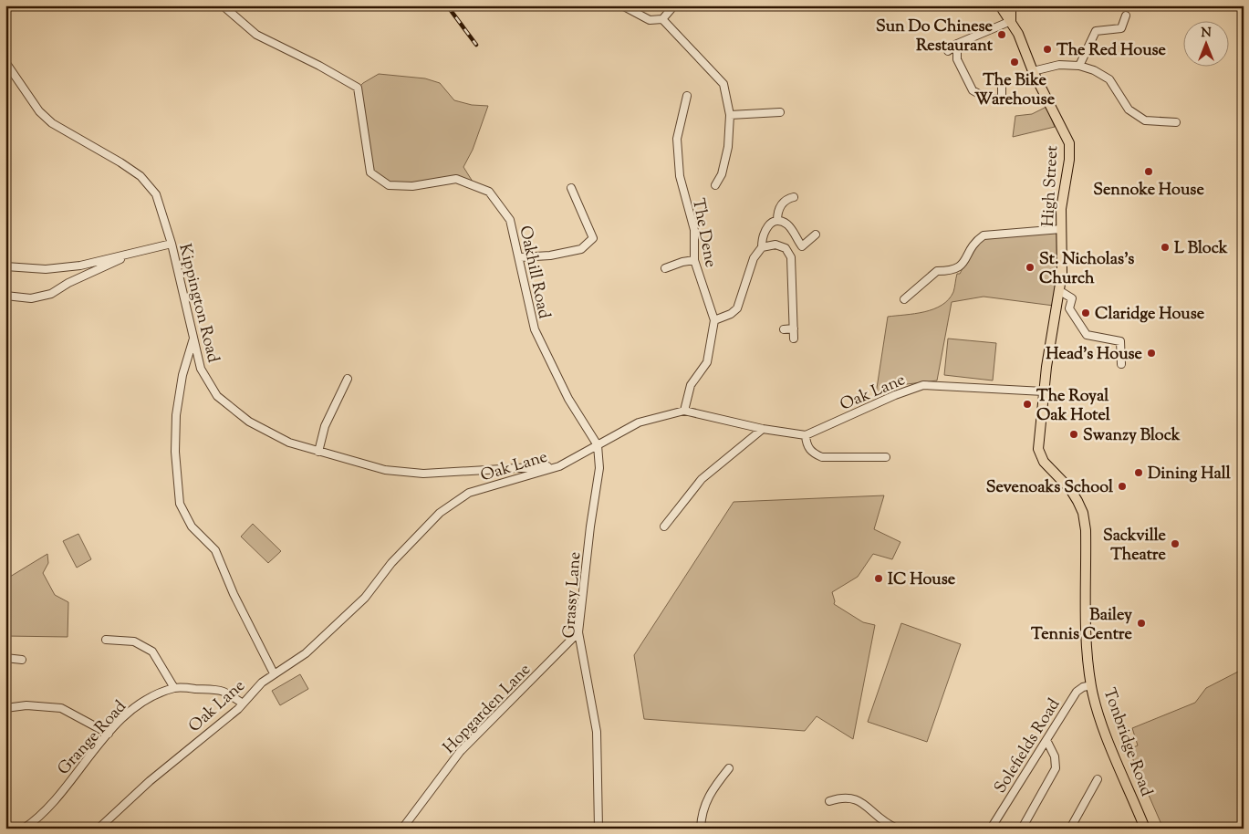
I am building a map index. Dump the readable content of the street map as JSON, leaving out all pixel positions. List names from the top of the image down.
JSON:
{
  "streets": {
    "main road": ["High Street", "Tonbridge Road"],
    "street": [
      "The Dene",
      "Oakhill Road",
      "Kippington Road",
      "Oak Lane",
      "Grassy Lane",
      "Hopgarden Lane",
      "Grange Road",
      "Solefields Road"
    ]
  },
  "crossings": [
    ["High Street", "Oak Lane"],
    ["High Street", "Tonbridge Road"],
    ["The Dene", "Oak Lane"],
    ["Oakhill Road", "Oak Lane"],
    ["Oakhill Road", "Grassy Lane"],
    ["Kippington Road", "Oak Lane"],
    ["Oak Lane", "Grassy Lane"],
    ["Oak Lane", "Grange Road"],
    ["Grassy Lane", "Hopgarden Lane"],
    ["Tonbridge Road", "Solefields Road"]
  ],
  "places": [
    "Sun Do Chinese Restaurant",
    "The Red House",
    "The Bike Warehouse",
    "Sennoke House",
    "L Block",
    "St. Nicholas's Church",
    "Claridge House",
    "Head's House",
    "The Royal Oak Hotel",
    "Swanzy Block",
    "Dining Hall",
    "Sevenoaks School",
    "Sackville Theatre",
    "IC House",
    "Bailey Tennis Centre"
  ],
  "north": "top"
}
